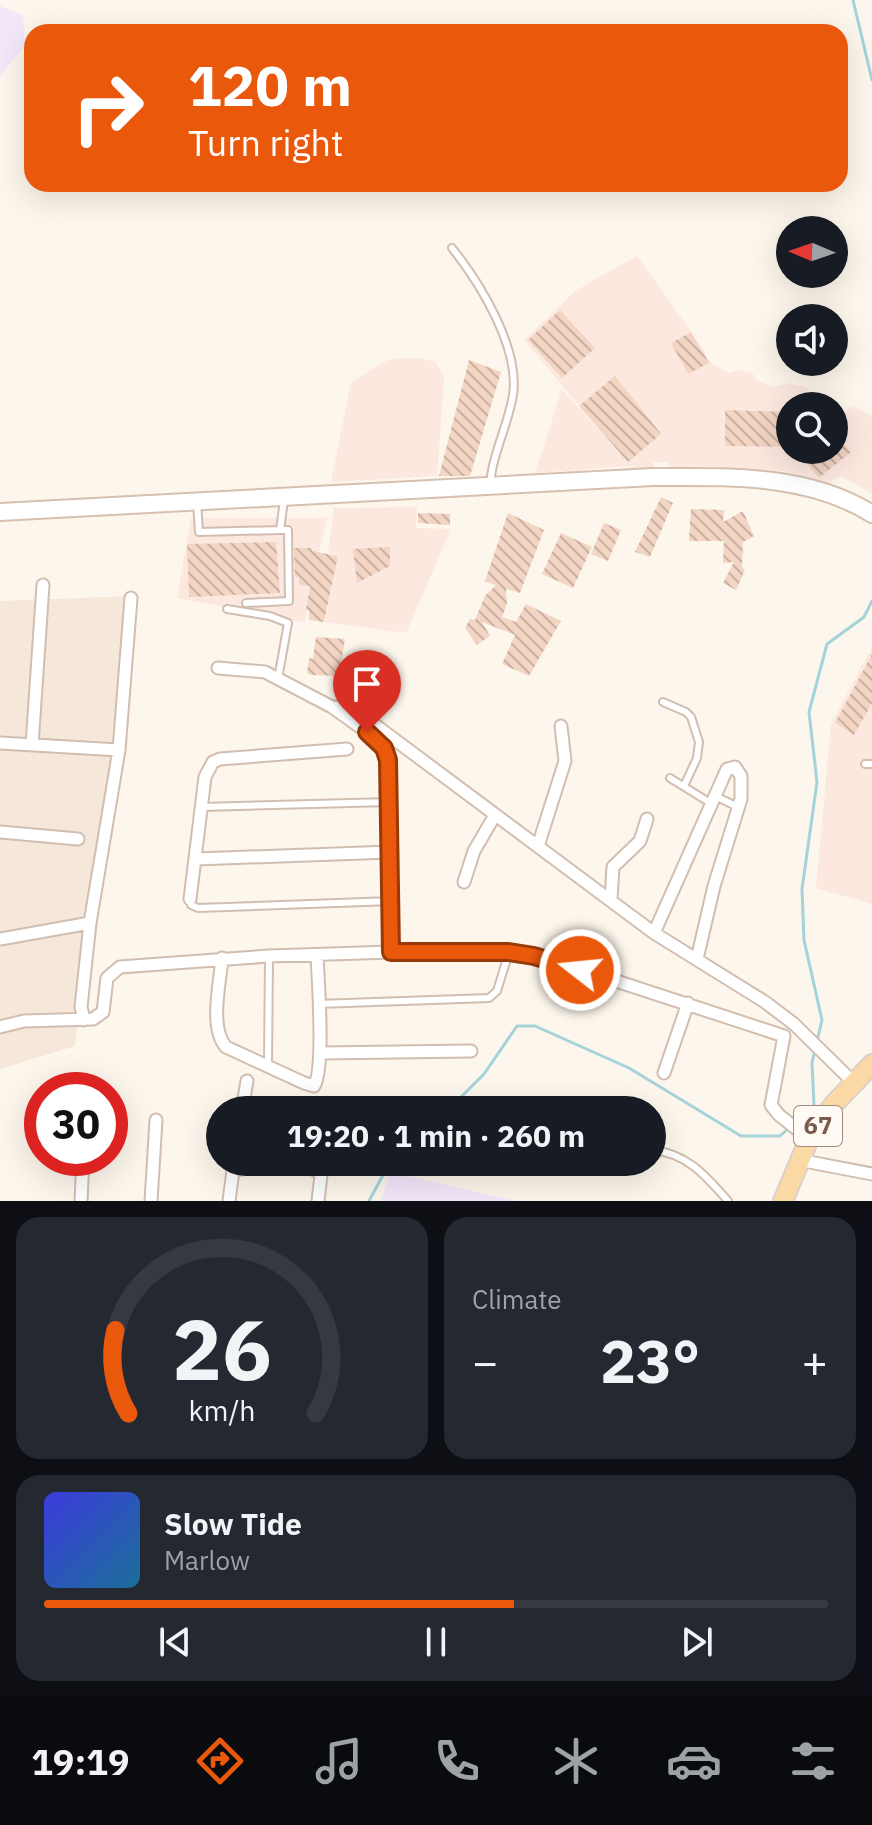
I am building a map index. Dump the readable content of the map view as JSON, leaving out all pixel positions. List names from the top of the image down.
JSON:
{
  "streets": {
    "main road": ["67"]
  },
  "north": "left",
  "page": {
    "turn": ["120 m", "Turn right"],
    "limit": "30",
    "trip": "19:20 · 1 min · 260 m",
    "tile": "Climate",
    "heat": ["−", "23°", "+"],
    "song": ["Slow Tide", "Marlow"],
    "tabs": "19:19",
    "gauge": ["26", "km/h"]
  }
}
